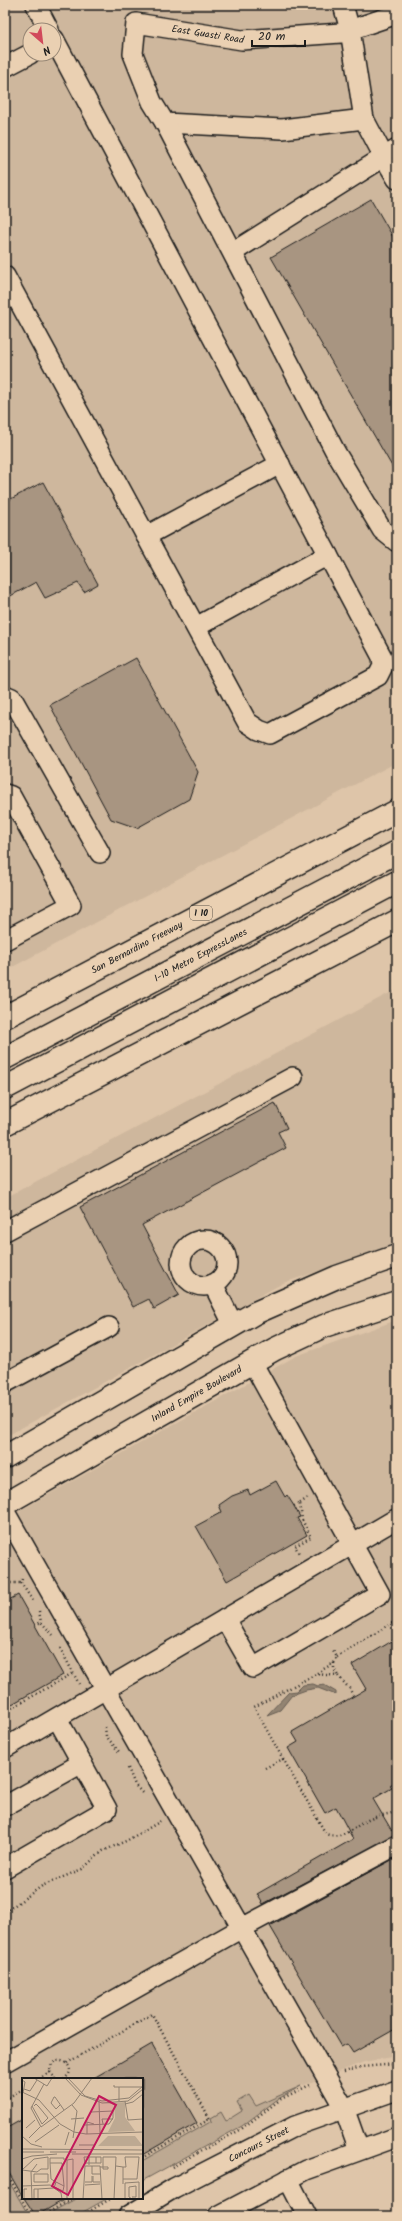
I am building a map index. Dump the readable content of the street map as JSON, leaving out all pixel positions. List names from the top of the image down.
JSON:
{
  "streets": {
    "main road": [
      "I 10",
      "San Bernardino Freeway",
      "I-10 Metro ExpressLanes",
      "Inland Empire Boulevard"
    ],
    "street": ["East Guasti Road", "Concours Street"]
  },
  "scale_bar": "20 m",
  "north": "bottom right"
}
